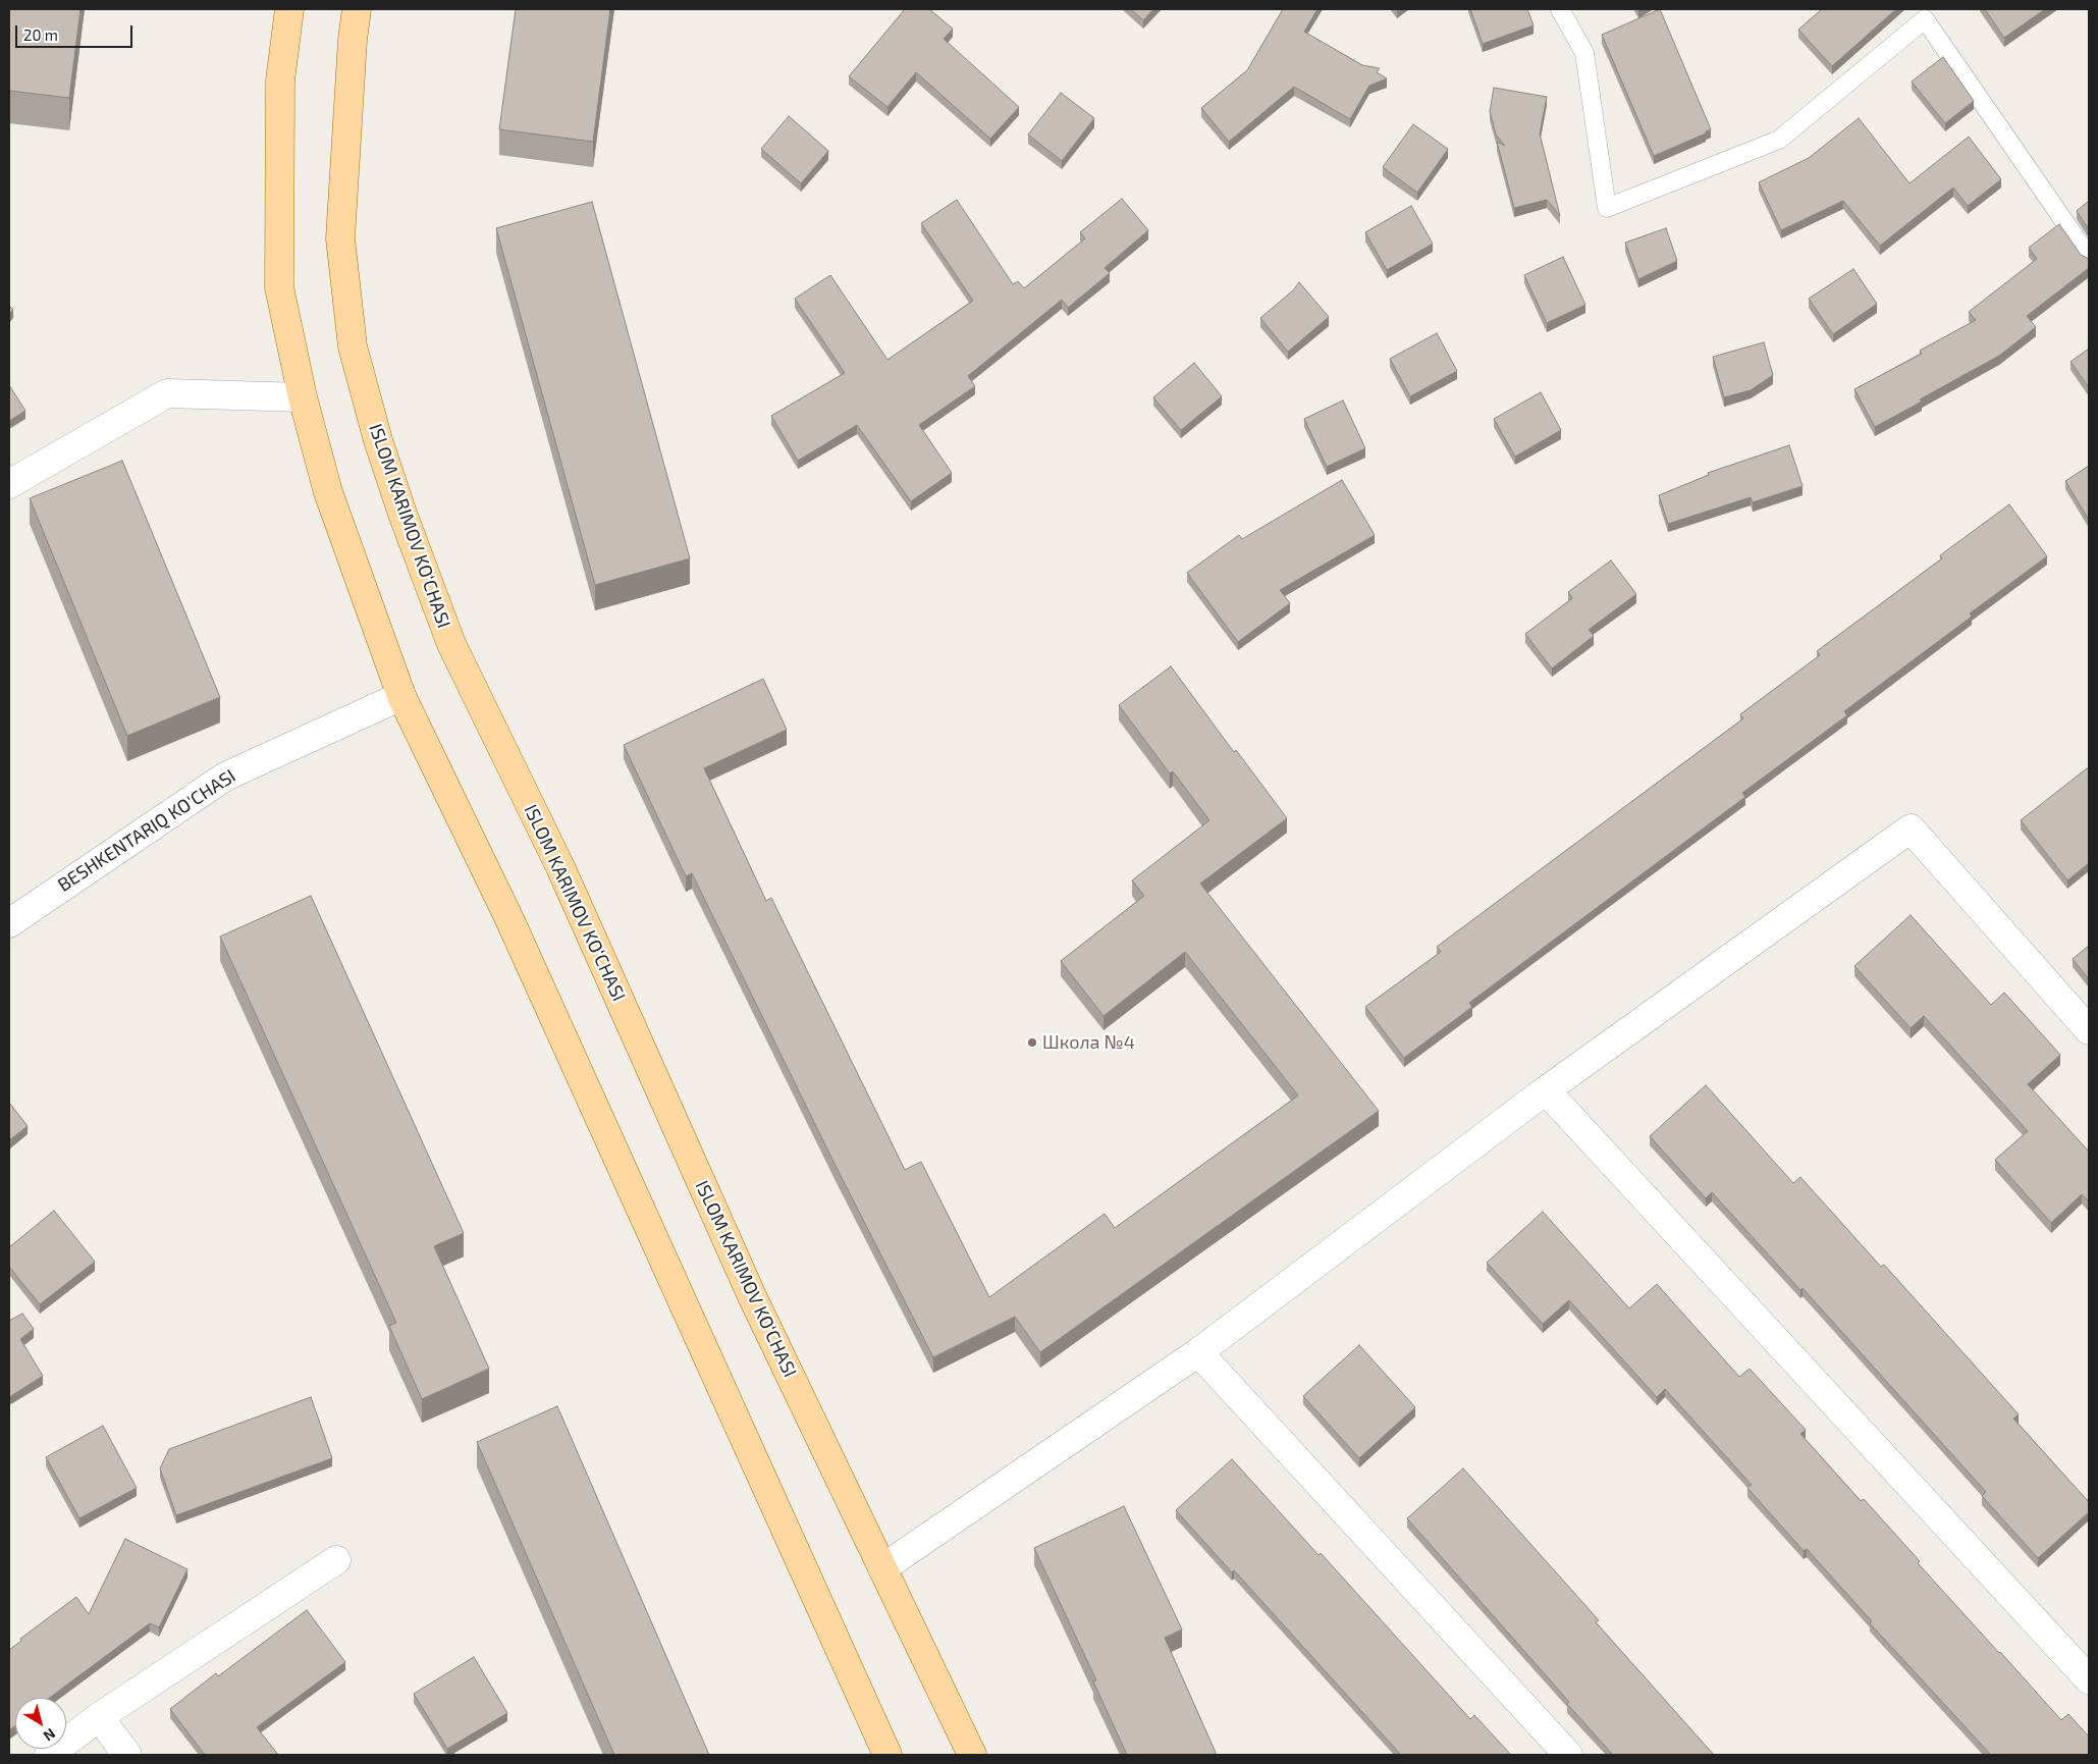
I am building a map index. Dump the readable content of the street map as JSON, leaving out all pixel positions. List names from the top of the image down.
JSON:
{
  "streets": {
    "main road": ["ISLOM KARIMOV KO‘CHASI"],
    "street": ["BESHKENTARIQ KO'CHASI"]
  },
  "places": ["Школа №4"],
  "scale_bar": "20 m",
  "north": "bottom right"
}
